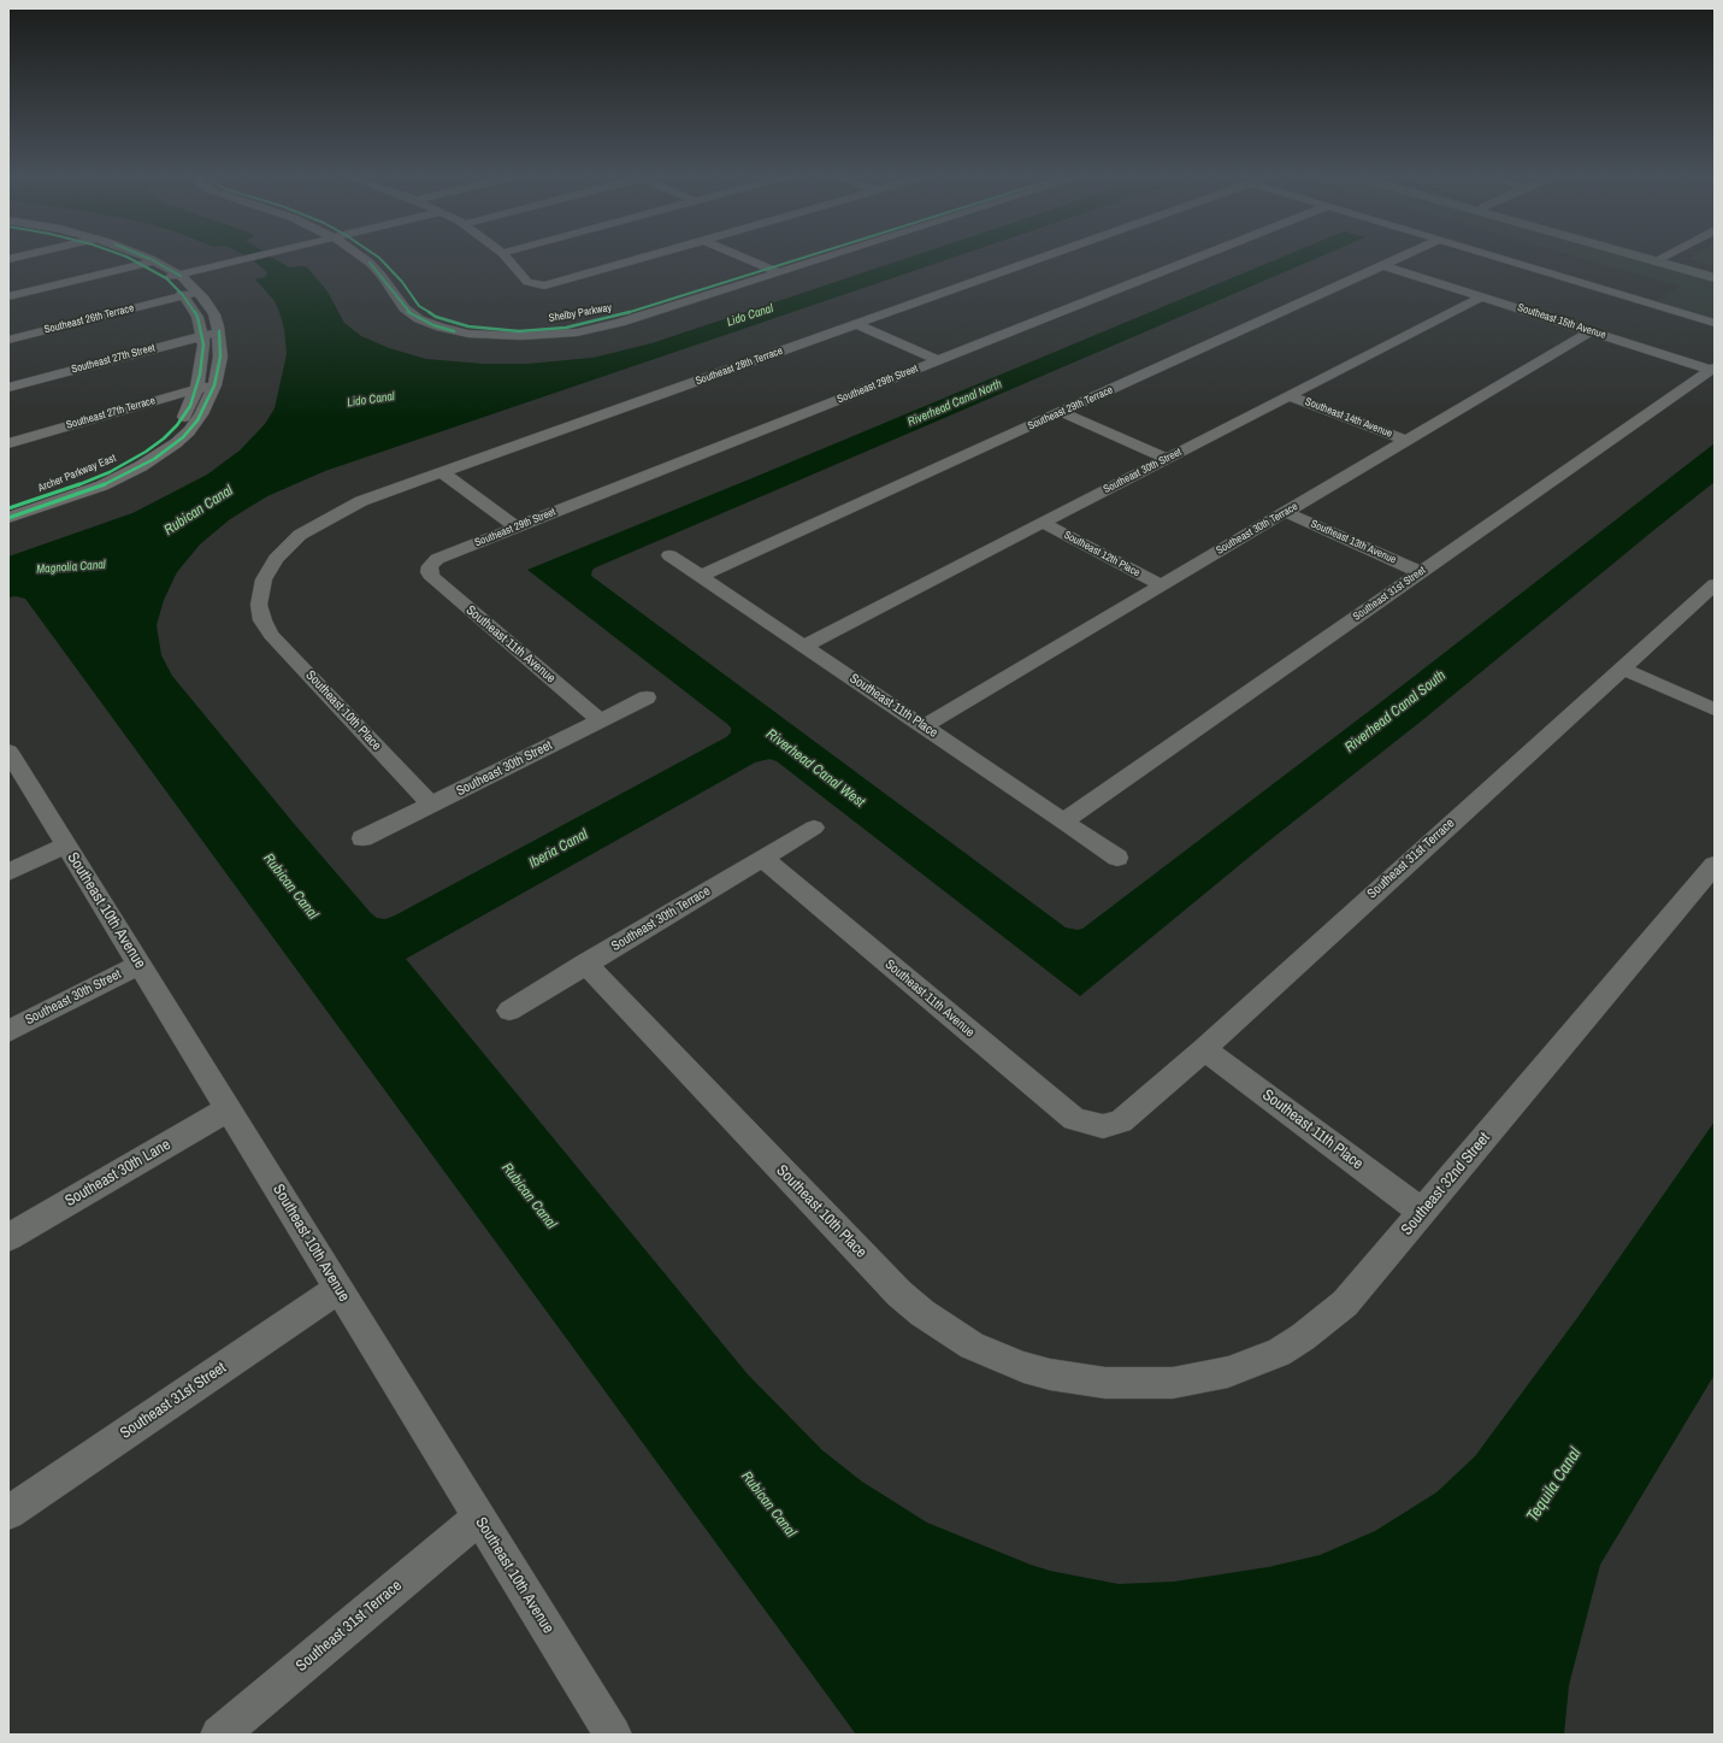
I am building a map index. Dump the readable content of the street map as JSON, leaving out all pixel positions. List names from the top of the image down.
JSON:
{
  "streets": {
    "street": [
      "Shelby Parkway",
      "Southeast 26th Terrace",
      "Southeast 15th Avenue",
      "Southeast 27th Street",
      "Southeast 28th Terrace",
      "Southeast 29th Street",
      "Southeast 29th Terrace",
      "Southeast 27th Terrace",
      "Southeast 14th Avenue",
      "Southeast 30th Street",
      "Archer Parkway East",
      "Southeast 30th Terrace",
      "Southeast 13th Avenue",
      "Southeast 12th Place",
      "Southeast 31st Street",
      "Southeast 11th Avenue",
      "Southeast 11th Place",
      "Southeast 10th Place",
      "Southeast 31st Terrace",
      "Southeast 10th Avenue",
      "Southeast 30th Lane",
      "Southeast 32nd Street"
    ]
  },
  "crossings": [
    ["Southeast 26th Terrace", "Archer Parkway East"],
    ["Southeast 15th Avenue", "Southeast 29th Terrace"],
    ["Southeast 15th Avenue", "Southeast 30th Street"],
    ["Southeast 15th Avenue", "Southeast 30th Terrace"],
    ["Southeast 15th Avenue", "Southeast 31st Street"],
    ["Southeast 27th Street", "Archer Parkway East"],
    ["Southeast 28th Terrace", "Southeast 10th Place"],
    ["Southeast 29th Street", "Southeast 11th Avenue"],
    ["Southeast 29th Terrace", "Southeast 11th Place"],
    ["Southeast 27th Terrace", "Archer Parkway East"],
    ["Southeast 14th Avenue", "Southeast 30th Street"],
    ["Southeast 14th Avenue", "Southeast 30th Terrace"],
    ["Southeast 30th Street", "Southeast 12th Place"],
    ["Southeast 30th Street", "Southeast 11th Avenue"],
    ["Southeast 30th Street", "Southeast 11th Place"],
    ["Southeast 30th Street", "Southeast 10th Place"],
    ["Southeast 30th Street", "Southeast 10th Avenue"],
    ["Southeast 30th Terrace", "Southeast 13th Avenue"],
    ["Southeast 30th Terrace", "Southeast 12th Place"],
    ["Southeast 30th Terrace", "Southeast 11th Avenue"],
    ["Southeast 30th Terrace", "Southeast 11th Place"],
    ["Southeast 30th Terrace", "Southeast 10th Place"],
    ["Southeast 13th Avenue", "Southeast 31st Street"],
    ["Southeast 31st Street", "Southeast 11th Place"],
    ["Southeast 31st Street", "Southeast 10th Avenue"],
    ["Southeast 11th Avenue", "Southeast 31st Terrace"],
    ["Southeast 11th Place", "Southeast 31st Terrace"],
    ["Southeast 11th Place", "Southeast 32nd Street"],
    ["Southeast 10th Place", "Southeast 32nd Street"],
    ["Southeast 31st Terrace", "Southeast 10th Avenue"],
    ["Southeast 10th Avenue", "Southeast 30th Lane"]
  ],
  "water": [
    "Lido Canal",
    "Riverhead Canal North",
    "Rubican Canal",
    "Magnolia Canal",
    "Riverhead Canal South",
    "Riverhead Canal West",
    "Iberia Canal",
    "Tequila Canal"
  ]
}
